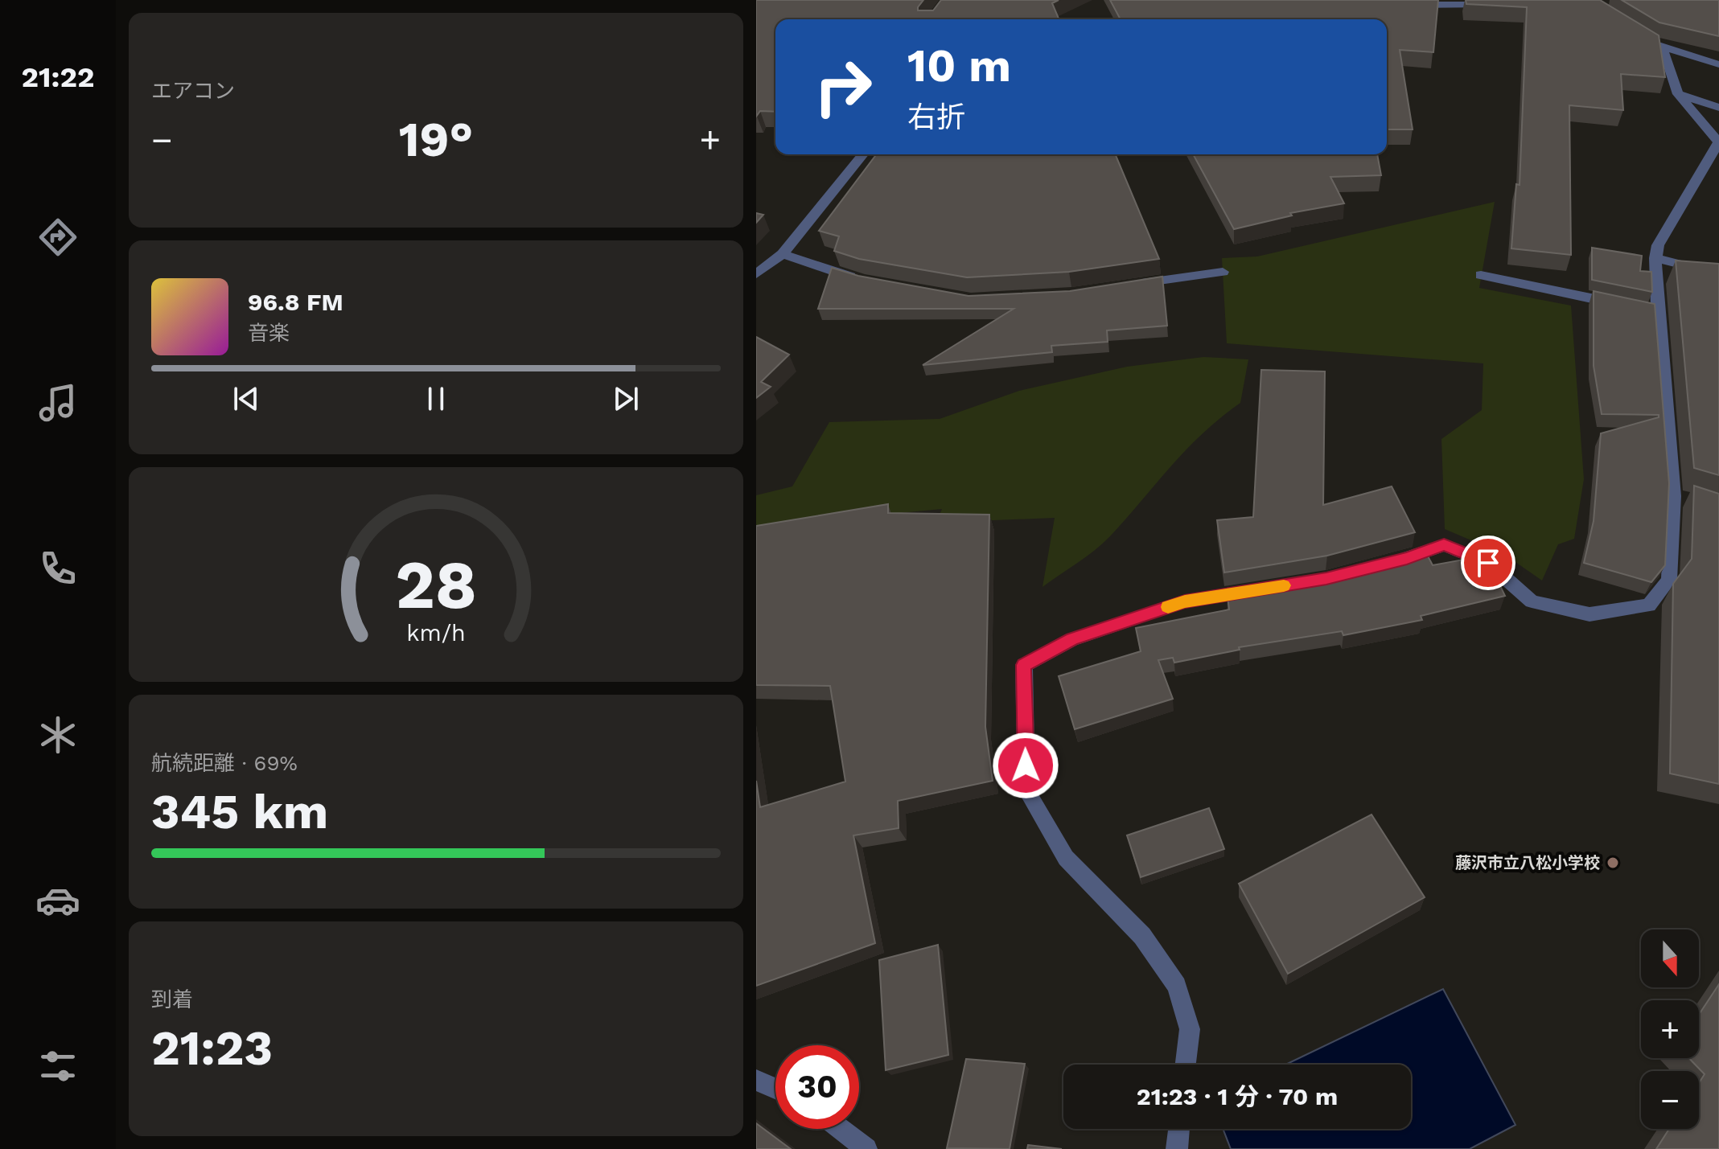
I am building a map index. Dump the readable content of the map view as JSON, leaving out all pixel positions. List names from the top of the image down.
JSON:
{
  "places": ["藤沢市立八松小学校"],
  "north": "bottom",
  "page": {
    "tabs": "21:22",
    "tile": [
      "エアコン",
      ["航続距離 · 69%", "345 km"],
      ["到着", "21:23"]
    ],
    "turn": ["10 m", "右折"],
    "heat": ["−", "19°", "+"],
    "song": ["96.8 FM", "音楽"],
    "map_buttons": ["+", "−"],
    "limit": "30",
    "trip": "21:23 · 1 分 · 70 m",
    "gauge": ["28", "km/h"]
  }
}
